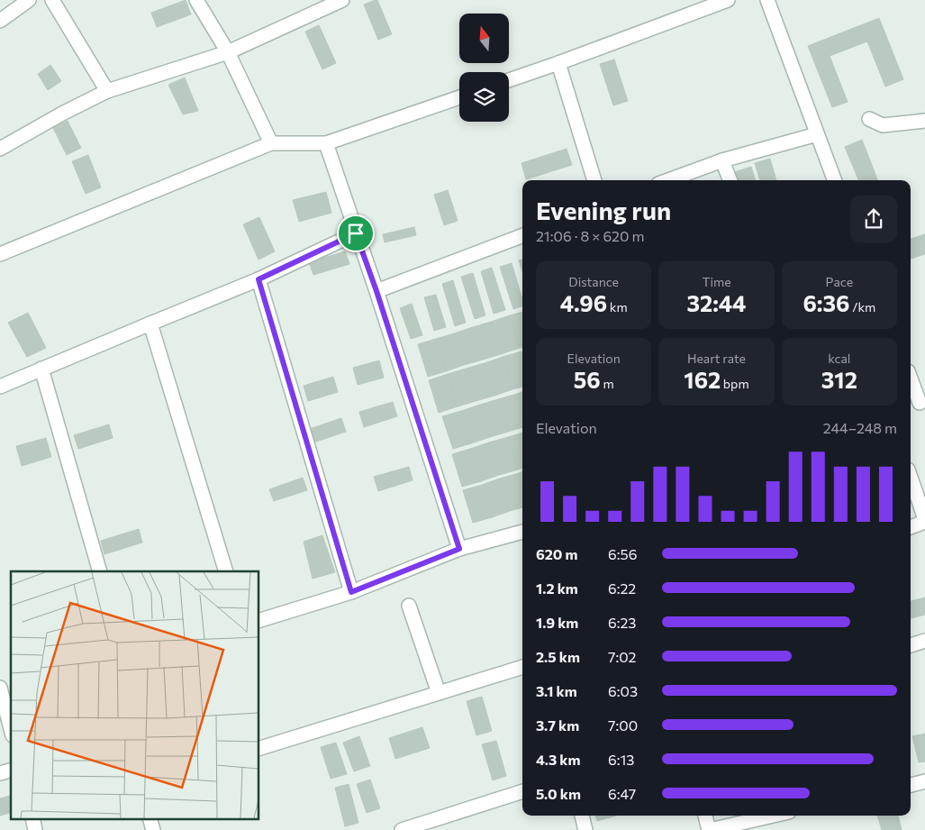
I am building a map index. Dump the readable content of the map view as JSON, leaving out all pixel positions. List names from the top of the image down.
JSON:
{
  "north": "top",
  "page": {
    "heading": ["Evening run", "21:06 · 8 × 620 m"],
    "stats": [
      ["Distance", "4.96 km"],
      ["Time", "32:44"],
      ["Pace", "6:36 /km"],
      ["Elevation", "56 m"],
      ["Heart rate", "162 bpm"],
      ["kcal", "312"]
    ],
    "chart": ["Elevation", "244–248 m"],
    "list": [
      {
        "name": "620 m",
        "note": "6:56"
      },
      {
        "name": "1.2 km",
        "note": "6:22"
      },
      {
        "name": "1.9 km",
        "note": "6:23"
      },
      {
        "name": "2.5 km",
        "note": "7:02"
      },
      {
        "name": "3.1 km",
        "note": "6:03"
      },
      {
        "name": "3.7 km",
        "note": "7:00"
      },
      {
        "name": "4.3 km",
        "note": "6:13"
      },
      {
        "name": "5.0 km",
        "note": "6:47"
      }
    ]
  }
}
